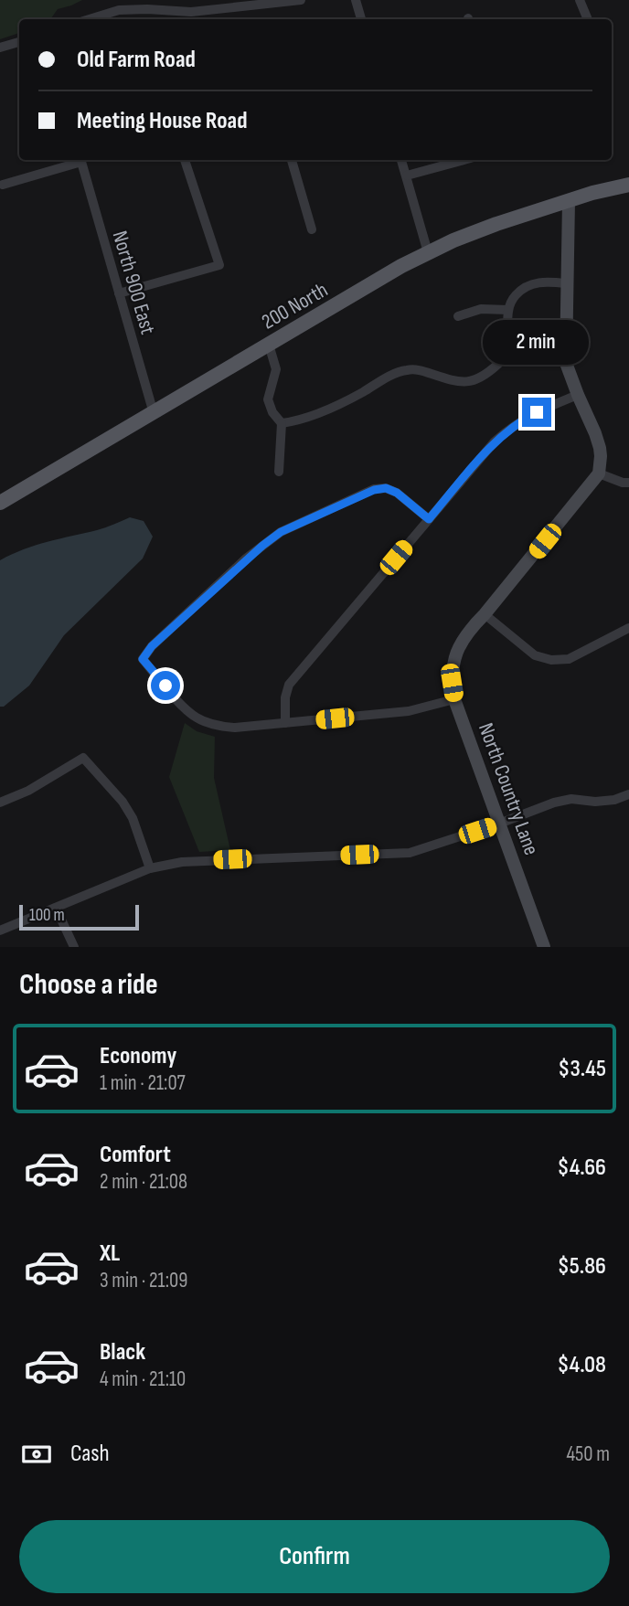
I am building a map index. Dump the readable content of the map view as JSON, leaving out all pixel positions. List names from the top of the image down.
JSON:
{
  "streets": {
    "main road": ["200 North"],
    "street": ["North 900 East", "North Country Lane"]
  },
  "crossings": [
    ["North 900 East", "200 North"]
  ],
  "scale_bar": "100 m",
  "page": {
    "banner": ["Old Farm Road", "Meeting House Road"],
    "bubble": "2 min",
    "scale": "100 m",
    "heading": "Choose a ride",
    "list": [
      {
        "name": "Economy",
        "note": "1 min · 21:07",
        "value": "$3.45"
      },
      {
        "name": "Comfort",
        "note": "2 min · 21:08",
        "value": "$4.66"
      },
      {
        "name": "XL",
        "note": "3 min · 21:09",
        "value": "$5.86"
      },
      {
        "name": "Black",
        "note": "4 min · 21:10",
        "value": "$4.08"
      }
    ],
    "pay": ["Cash", "450 m"],
    "buttons": "Confirm"
  }
}
